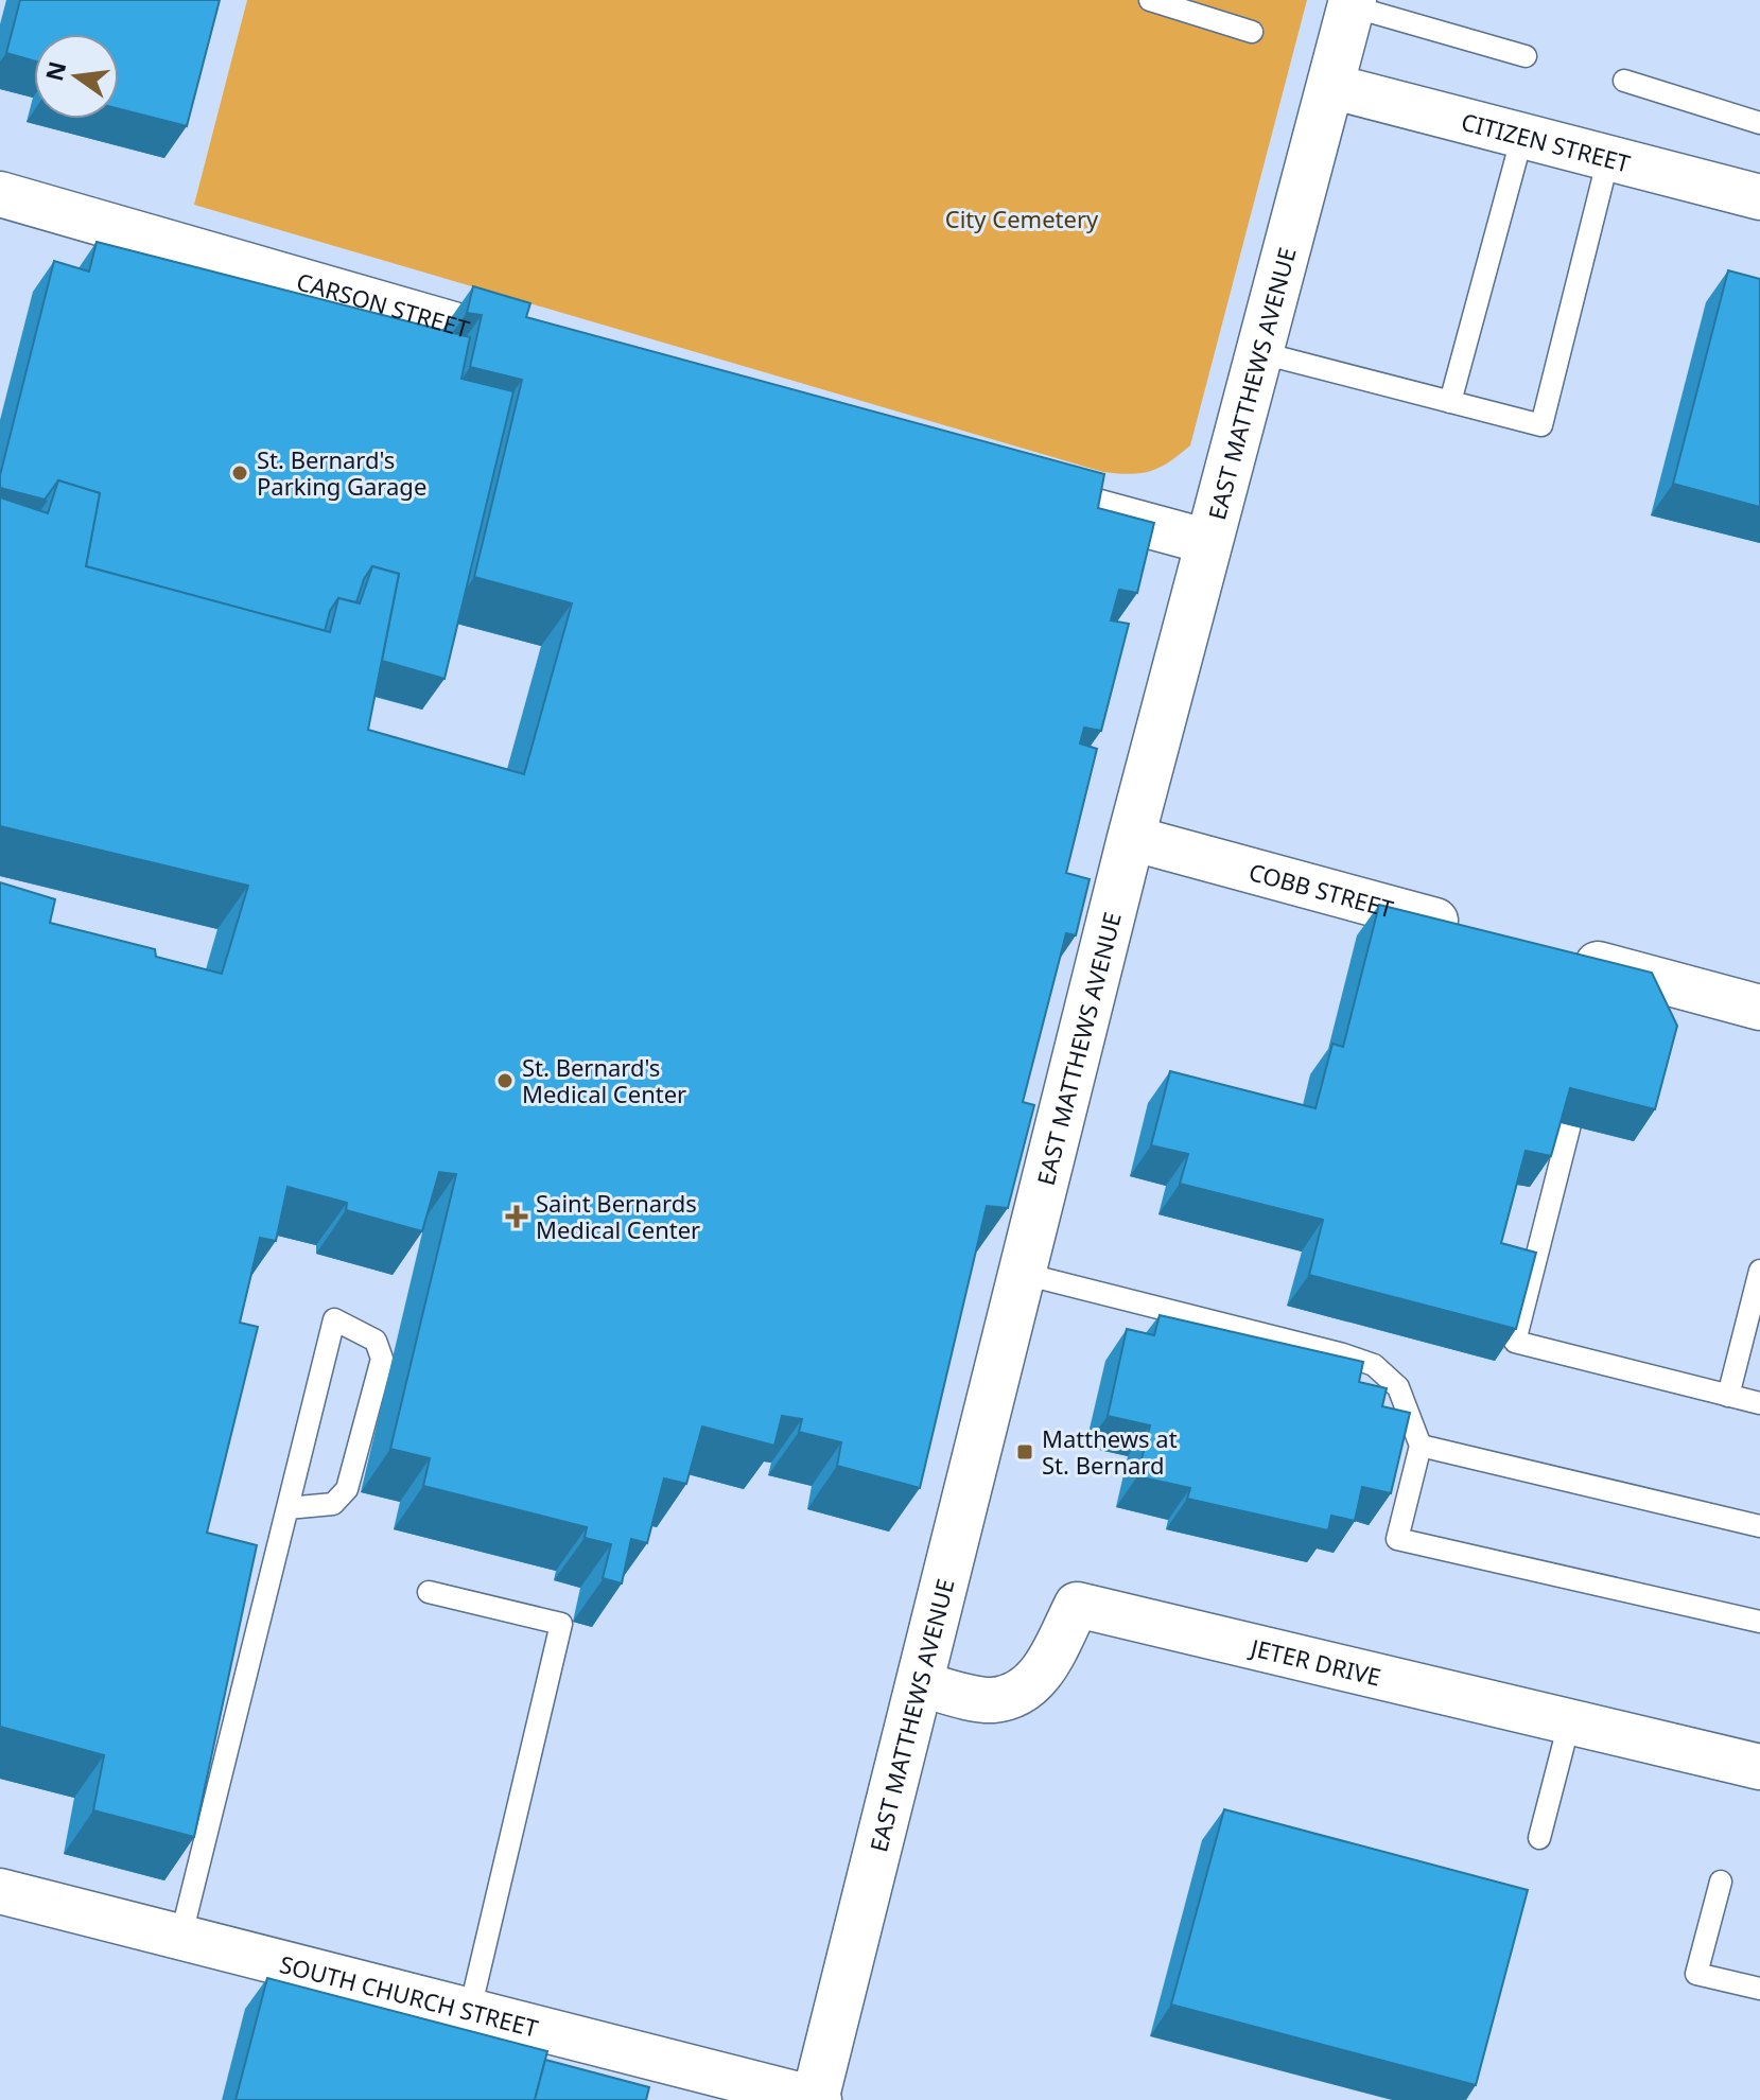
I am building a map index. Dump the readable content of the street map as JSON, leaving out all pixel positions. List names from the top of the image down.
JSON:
{
  "streets": {
    "street": [
      "CITIZEN STREET",
      "CARSON STREET",
      "EAST MATTHEWS AVENUE",
      "COBB STREET",
      "JETER DRIVE",
      "SOUTH CHURCH STREET"
    ]
  },
  "crossings": [
    ["CITIZEN STREET", "EAST MATTHEWS AVENUE"],
    ["EAST MATTHEWS AVENUE", "COBB STREET"],
    ["EAST MATTHEWS AVENUE", "JETER DRIVE"],
    ["EAST MATTHEWS AVENUE", "SOUTH CHURCH STREET"]
  ],
  "parks": ["City Cemetery"],
  "places": {
    "other": ["St. Bernard's Parking Garage", "St. Bernard's Medical Center"],
    "health": ["Saint Bernards Medical Center"],
    "transit": ["Matthews at St. Bernard"]
  },
  "north": "left"
}
